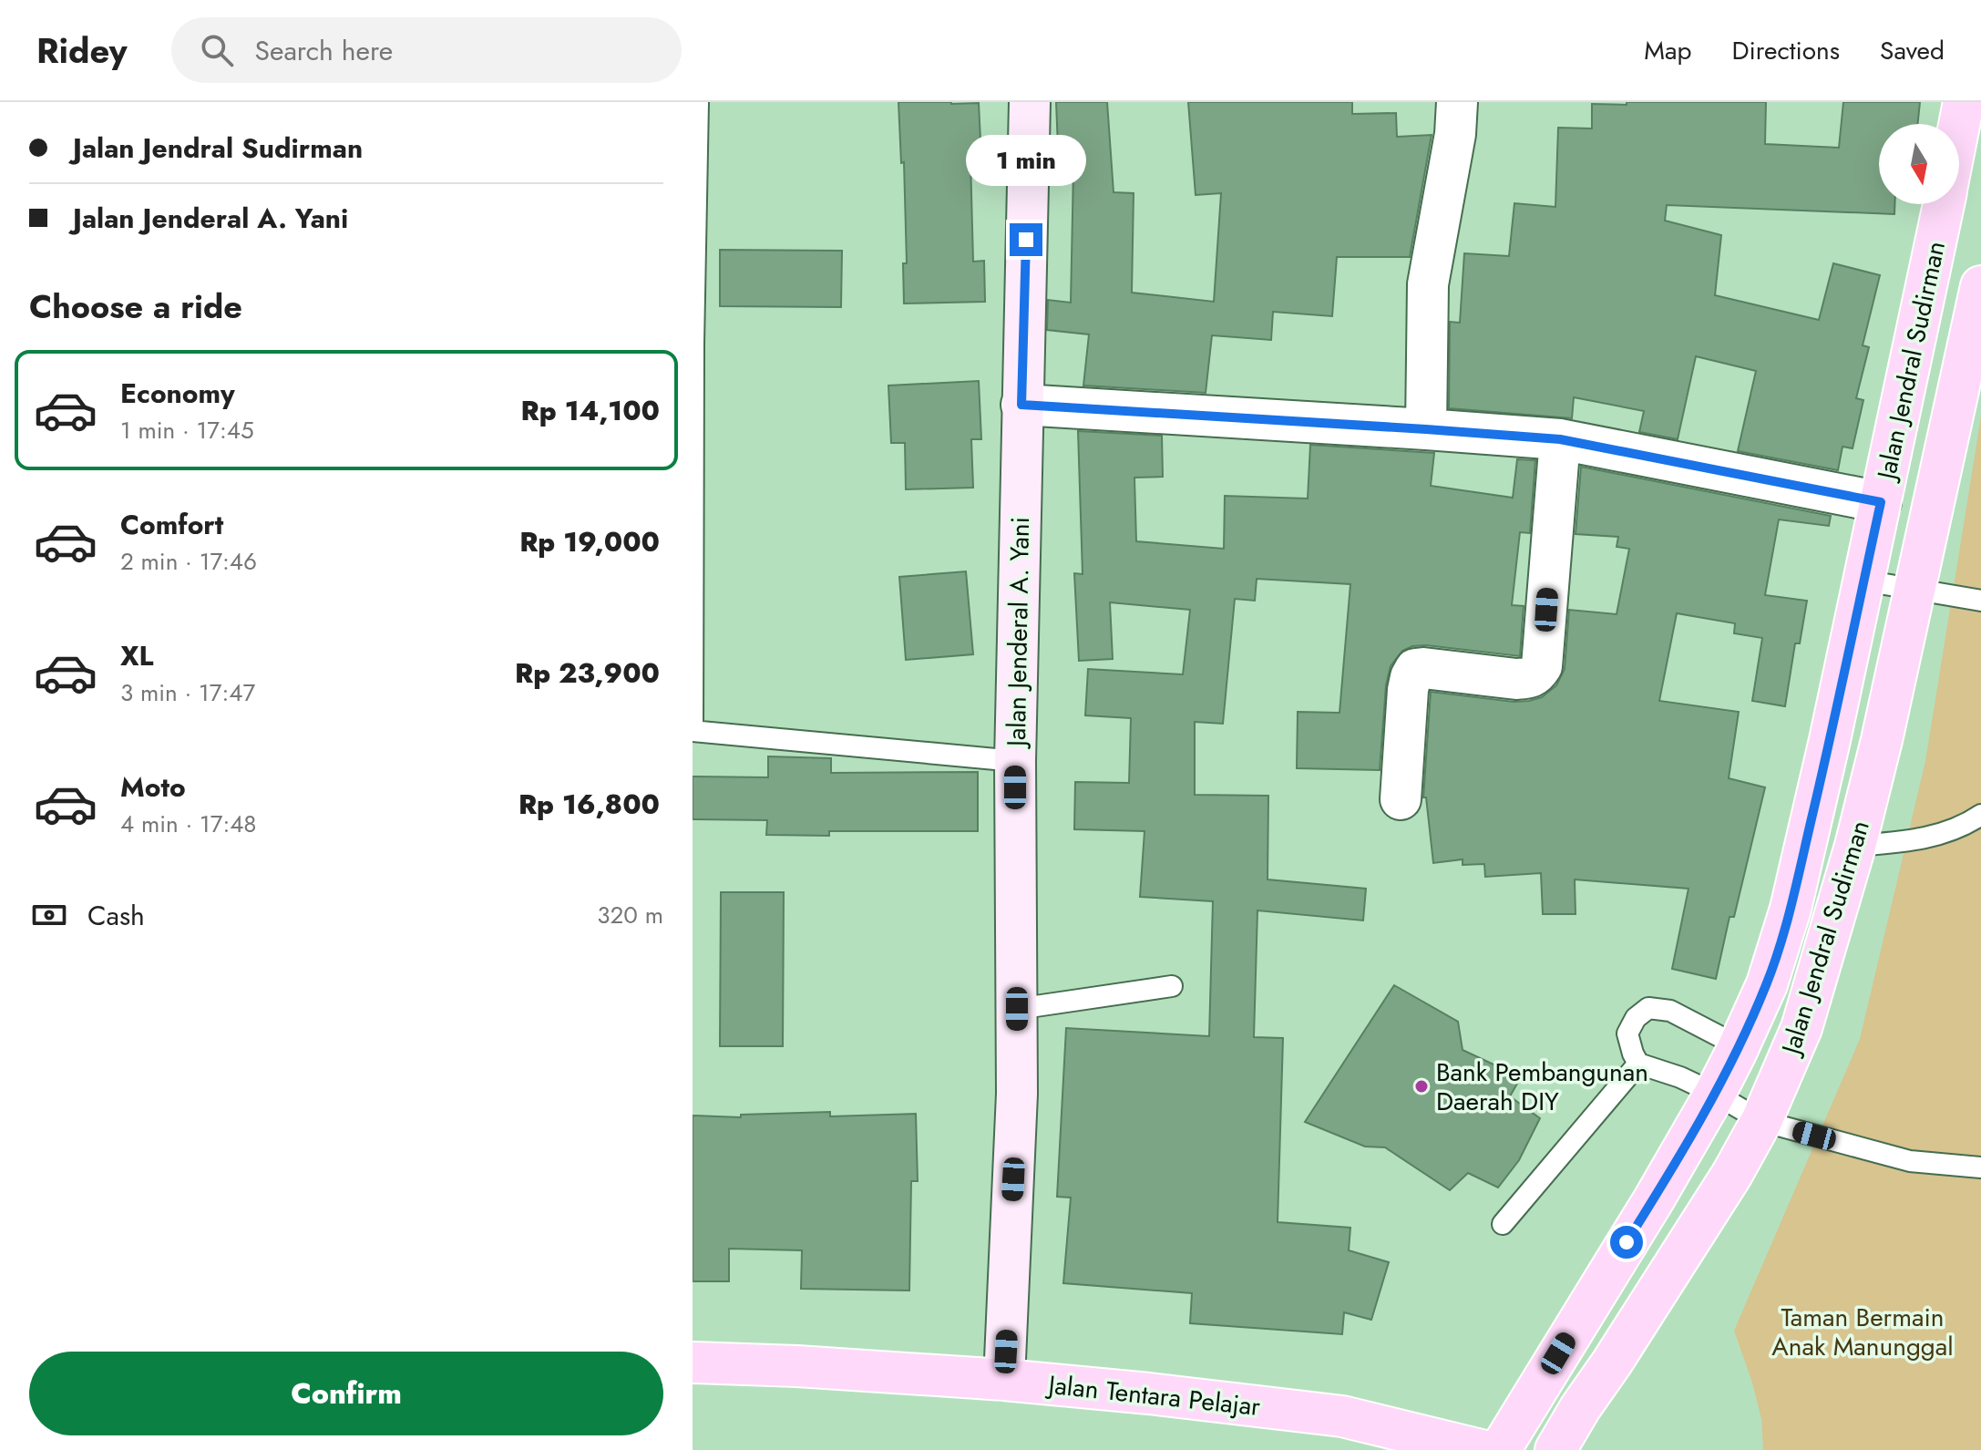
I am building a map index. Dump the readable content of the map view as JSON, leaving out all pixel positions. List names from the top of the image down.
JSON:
{
  "streets": {
    "main road": ["Jalan Jendral Sudirman", "Jalan Tentara Pelajar"],
    "street": ["Jalan Jenderal A. Yani"]
  },
  "crossings": [
    ["Jalan Jenderal A. Yani", "Jalan Tentara Pelajar"]
  ],
  "parks": ["Taman Bermain Anak Manunggal"],
  "places": ["Bank Pembangunan Daerah DIY"],
  "north": "bottom",
  "page": {
    "header": "Ridey",
    "search": "Search here",
    "nav": ["Map", "Directions", "Saved"],
    "banner": ["Jalan Jendral Sudirman", "Jalan Jenderal A. Yani"],
    "bubble": "1 min",
    "heading": "Choose a ride",
    "list": [
      {
        "name": "Economy",
        "note": "1 min · 17:45",
        "value": "Rp 14,100"
      },
      {
        "name": "Comfort",
        "note": "2 min · 17:46",
        "value": "Rp 19,000"
      },
      {
        "name": "XL",
        "note": "3 min · 17:47",
        "value": "Rp 23,900"
      },
      {
        "name": "Moto",
        "note": "4 min · 17:48",
        "value": "Rp 16,800"
      }
    ],
    "pay": ["Cash", "320 m"],
    "buttons": "Confirm"
  }
}
